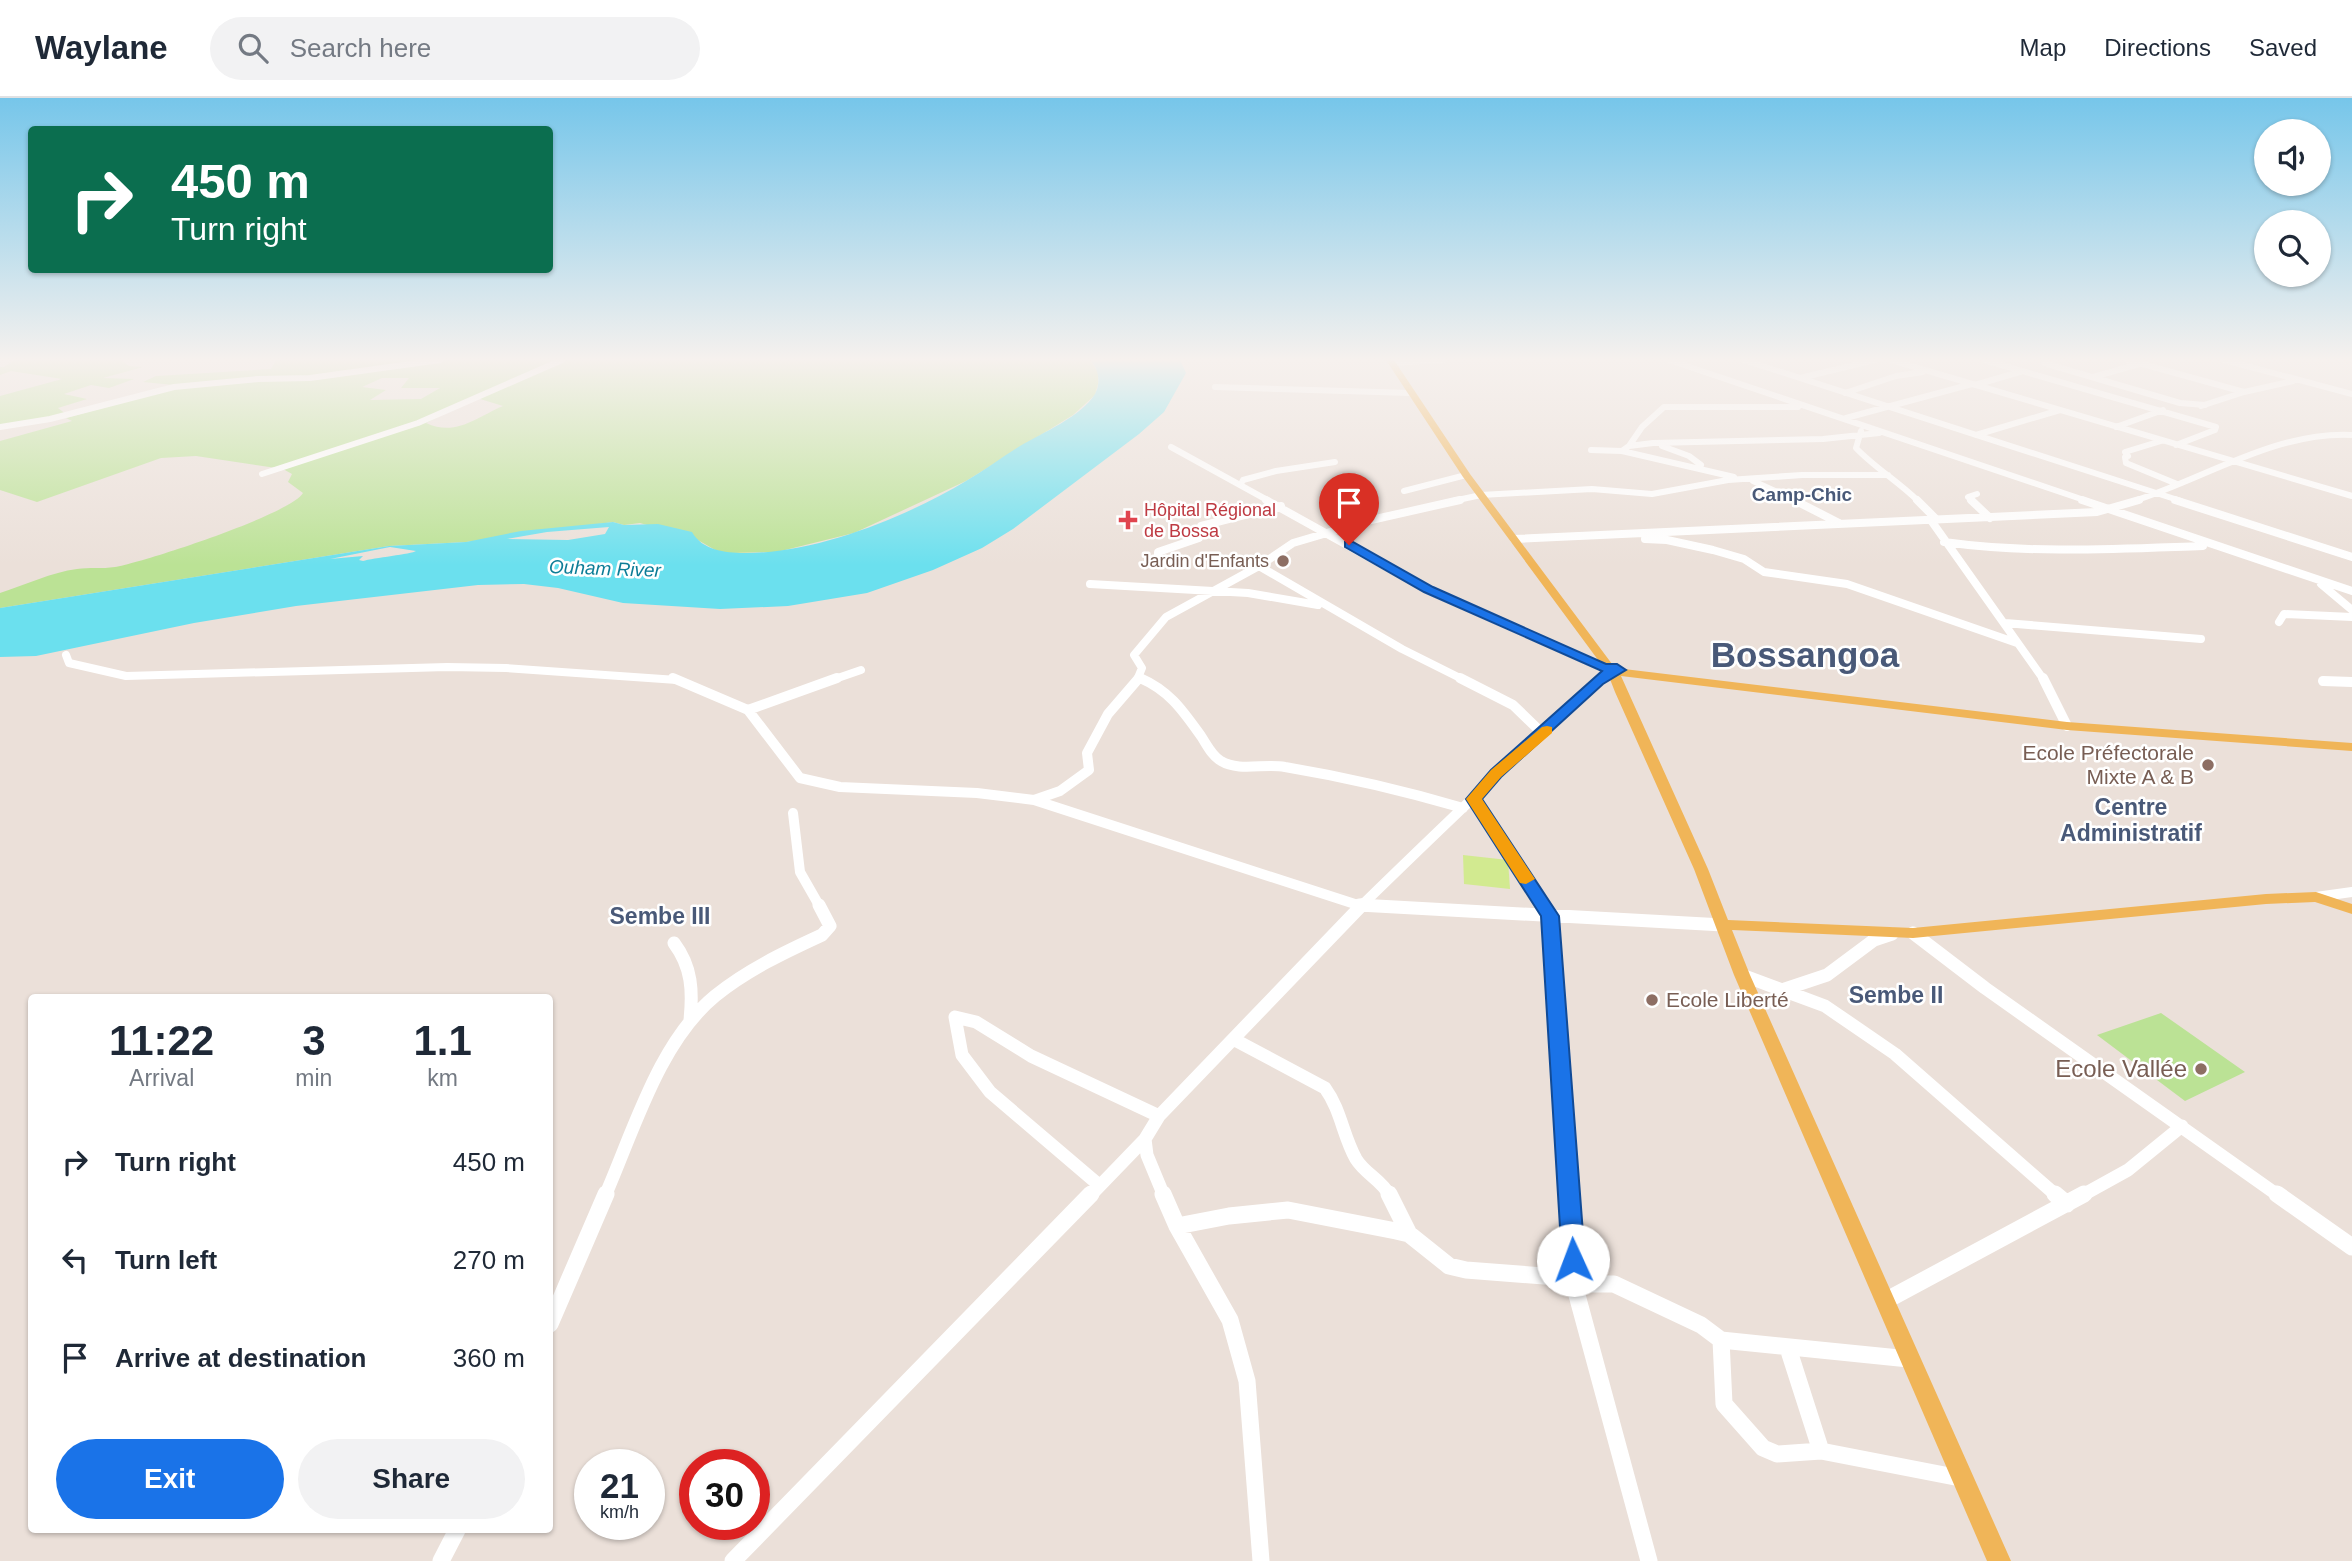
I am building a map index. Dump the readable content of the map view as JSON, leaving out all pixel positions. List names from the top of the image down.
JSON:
{
  "districts": [
    "Camp-Chic",
    "Bossangoa",
    "Centre Administratif",
    "Sembe III",
    "Sembe II"
  ],
  "water": ["Ouham River"],
  "places": {
    "health": ["Hôpital Régional de Bossa"],
    "other": [
      "Jardin d'Enfants",
      "Ecole Préfectorale Mixte A & B",
      "Ecole Liberté",
      "Ecole Vallée"
    ]
  },
  "page": {
    "header": "Waylane",
    "search": "Search here",
    "nav": ["Map", "Directions", "Saved"],
    "turn": ["450 m", "Turn right"],
    "eta": [
      "11:22",
      "Arrival",
      "3",
      "min",
      "1.1",
      "km"
    ],
    "list": [
      {
        "name": "Turn right",
        "value": "450 m"
      },
      {
        "name": "Turn left",
        "value": "270 m"
      },
      {
        "name": "Arrive at destination",
        "value": "360 m"
      }
    ],
    "buttons": ["Exit", "Share"],
    "speed": "21 km/h",
    "limit": "30"
  }
}
